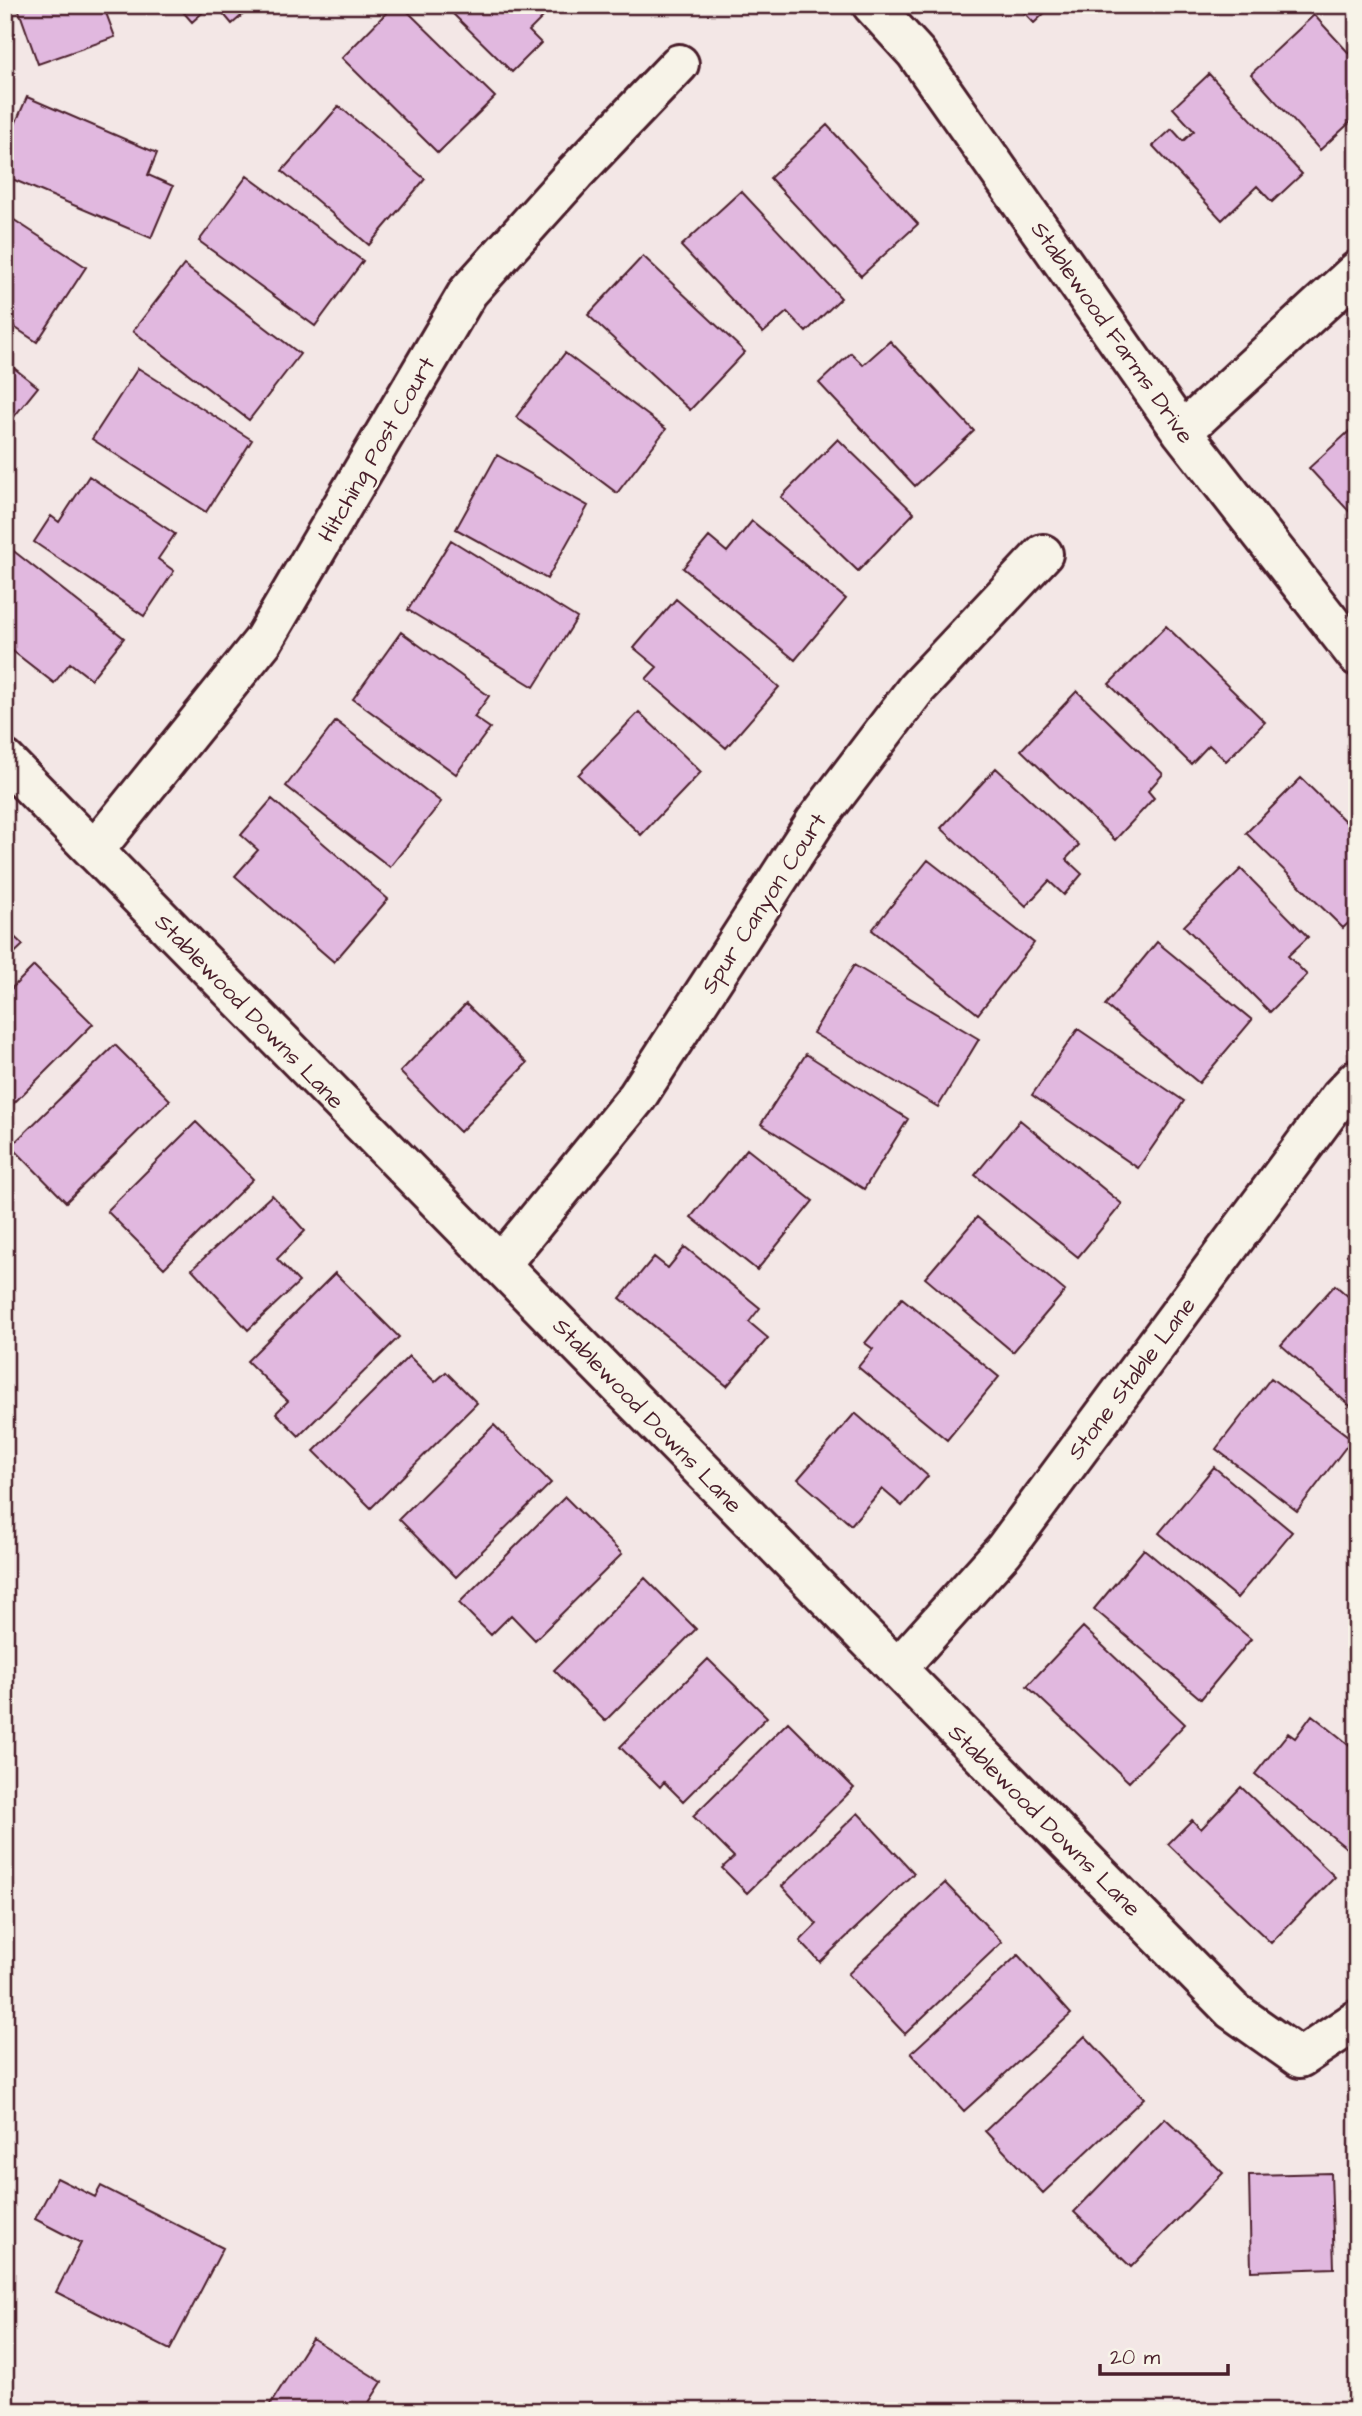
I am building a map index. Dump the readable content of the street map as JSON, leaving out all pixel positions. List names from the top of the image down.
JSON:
{
  "streets": {
    "street": [
      "Stablewood Farms Drive",
      "Hitching Post Court",
      "Spur Canyon Court",
      "Stablewood Downs Lane",
      "Stone Stable Lane"
    ]
  },
  "crossings": [
    ["Hitching Post Court", "Stablewood Downs Lane"],
    ["Spur Canyon Court", "Stablewood Downs Lane"],
    ["Stablewood Downs Lane", "Stone Stable Lane"]
  ],
  "scale_bar": "20 m"
}
